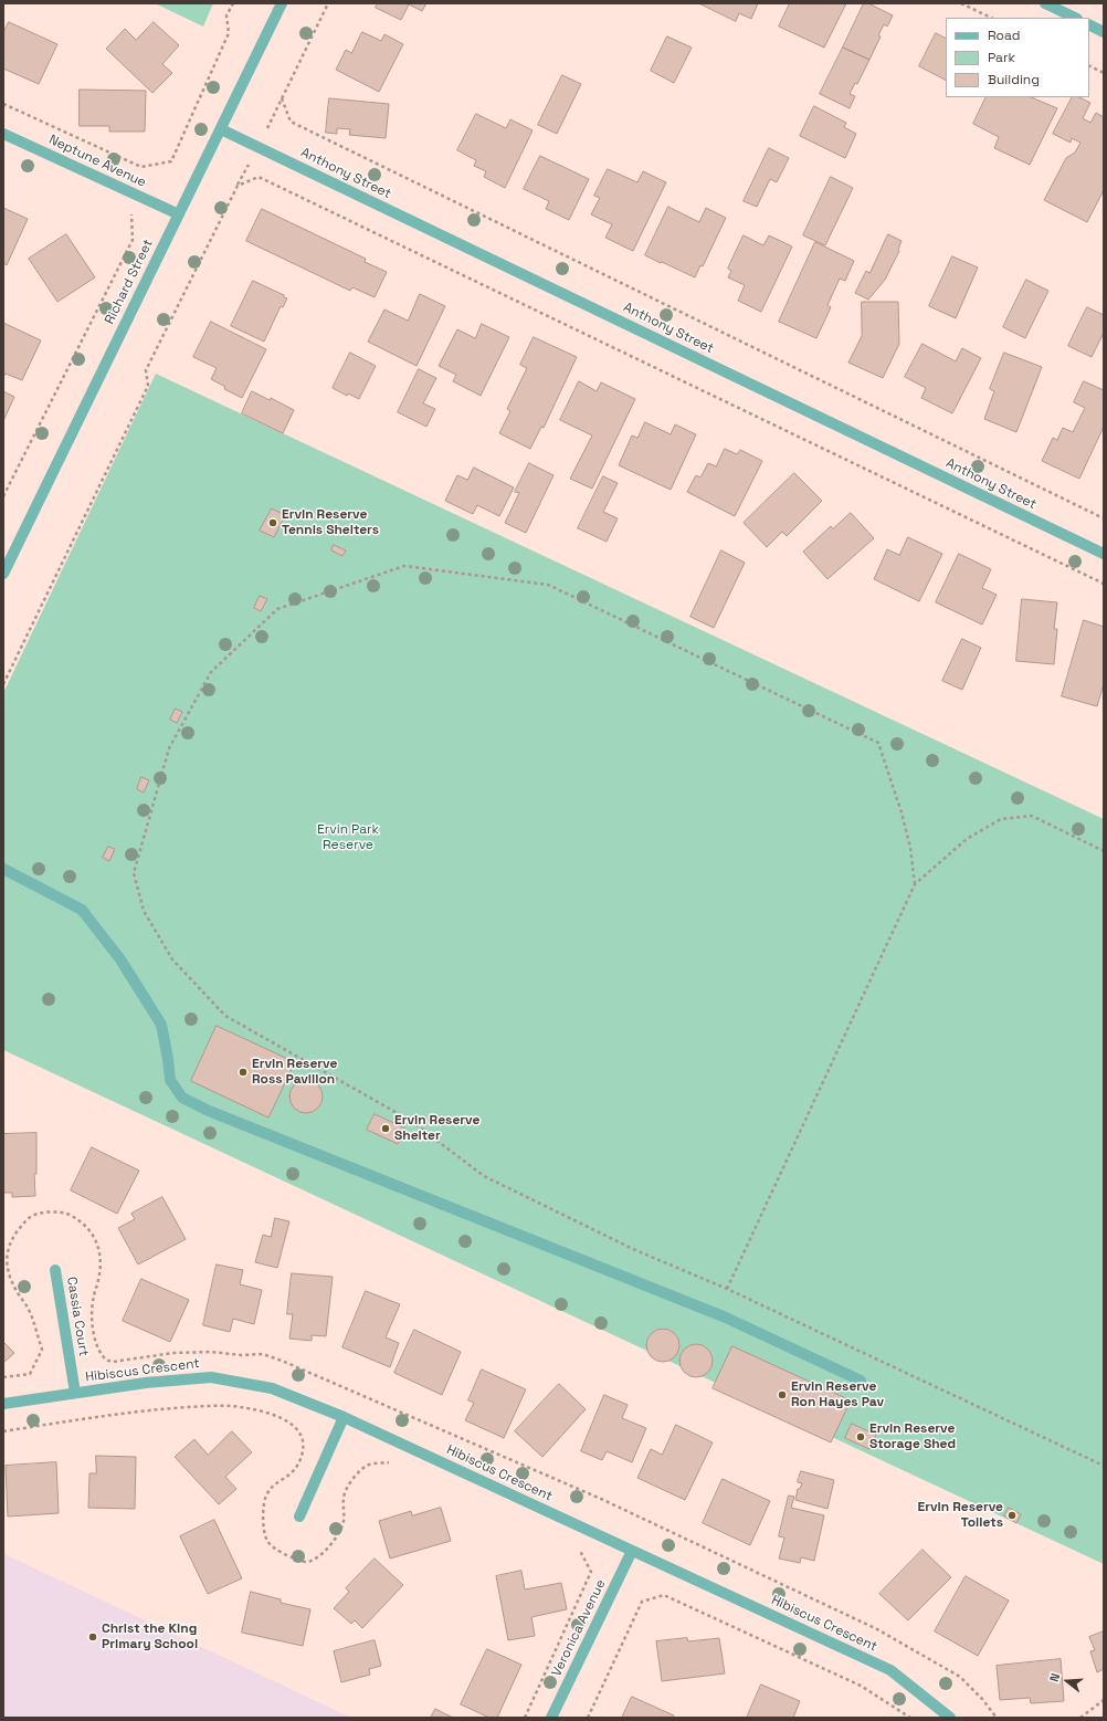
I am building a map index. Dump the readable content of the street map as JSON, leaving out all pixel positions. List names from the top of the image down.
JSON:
{
  "streets": {
    "street": [
      "Neptune Avenue",
      "Anthony Street",
      "Richard Street",
      "Cassia Court",
      "Hibiscus Crescent",
      "Veronica Avenue"
    ]
  },
  "crossings": [
    ["Neptune Avenue", "Richard Street"],
    ["Anthony Street", "Richard Street"],
    ["Cassia Court", "Hibiscus Crescent"],
    ["Hibiscus Crescent", "Veronica Avenue"]
  ],
  "parks": ["Ervin Park Reserve"],
  "places": [
    "Ervin Reserve Tennis Shelters",
    "Ervin Reserve Ross Pavilion",
    "Ervin Reserve Shelter",
    "Ervin Reserve Ron Hayes Pav",
    "Ervin Reserve Storage Shed",
    "Ervin Reserve Toilets",
    "Christ the King Primary School"
  ],
  "legend": ["Road", "Park", "Building"],
  "north": "left"
}
